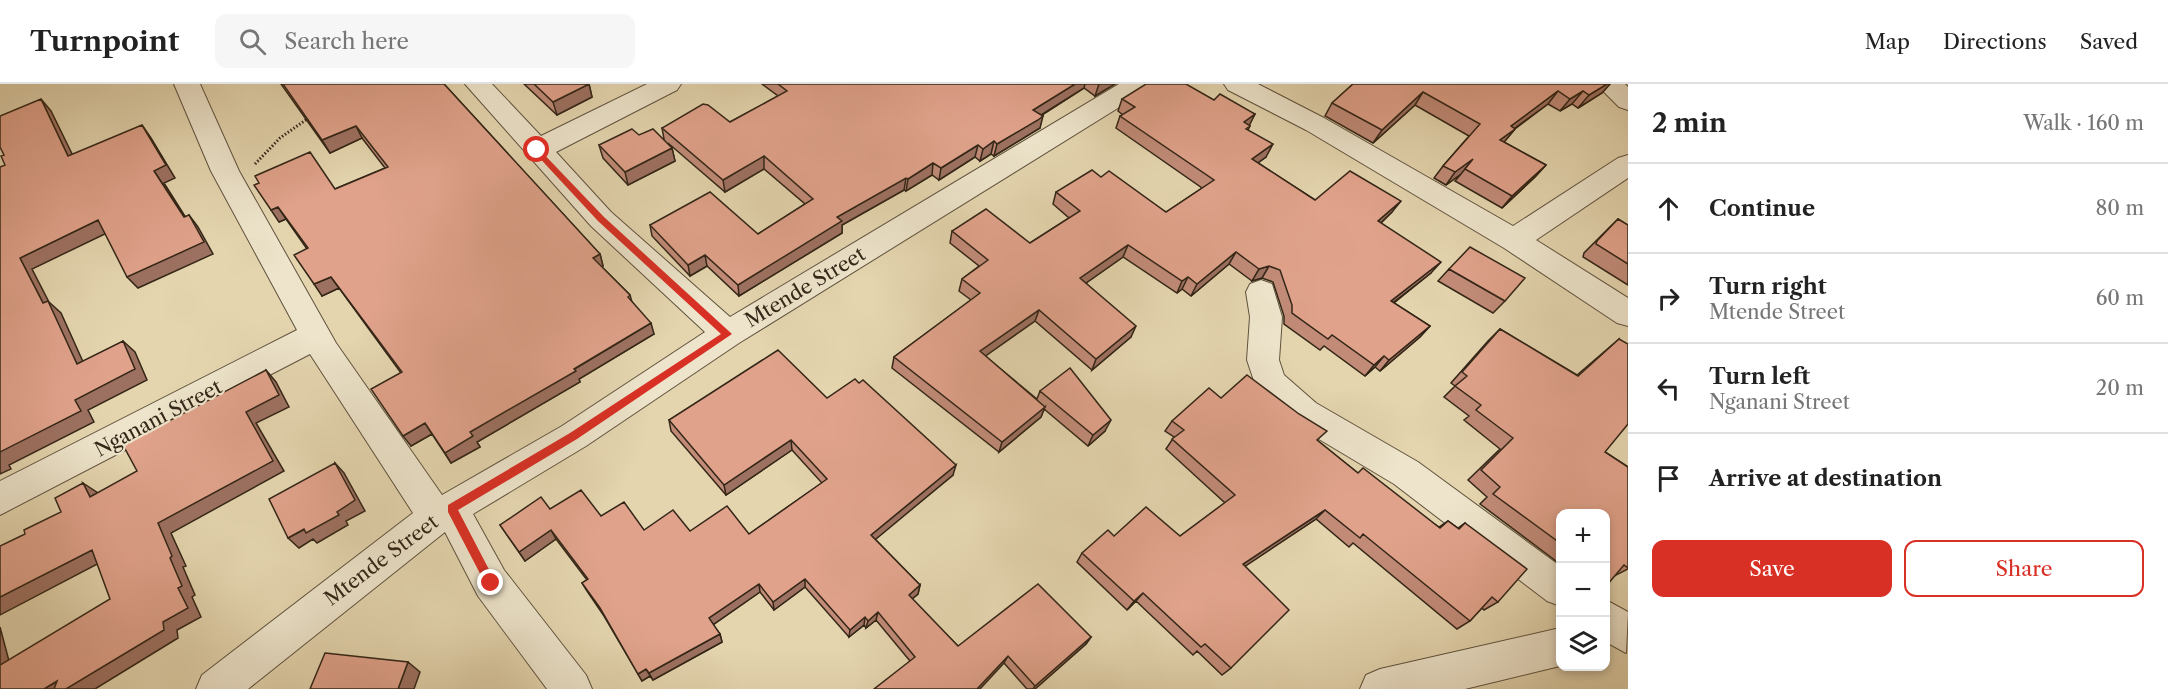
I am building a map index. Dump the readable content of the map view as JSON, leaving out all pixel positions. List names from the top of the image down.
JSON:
{
  "streets": {
    "street": ["Mtende Street", "Nganani Street"]
  },
  "page": {
    "header": "Turnpoint",
    "search": "Search here",
    "nav": ["Map", "Directions", "Saved"],
    "heading": ["2 min", "Walk · 160 m"],
    "list": [
      ["Continue", "80 m"],
      ["Turn right", "Mtende Street", "60 m"],
      ["Turn left", "Nganani Street", "20 m"],
      "Arrive at destination"
    ],
    "map_buttons": ["+", "−"],
    "buttons": ["Save", "Share"]
  }
}
